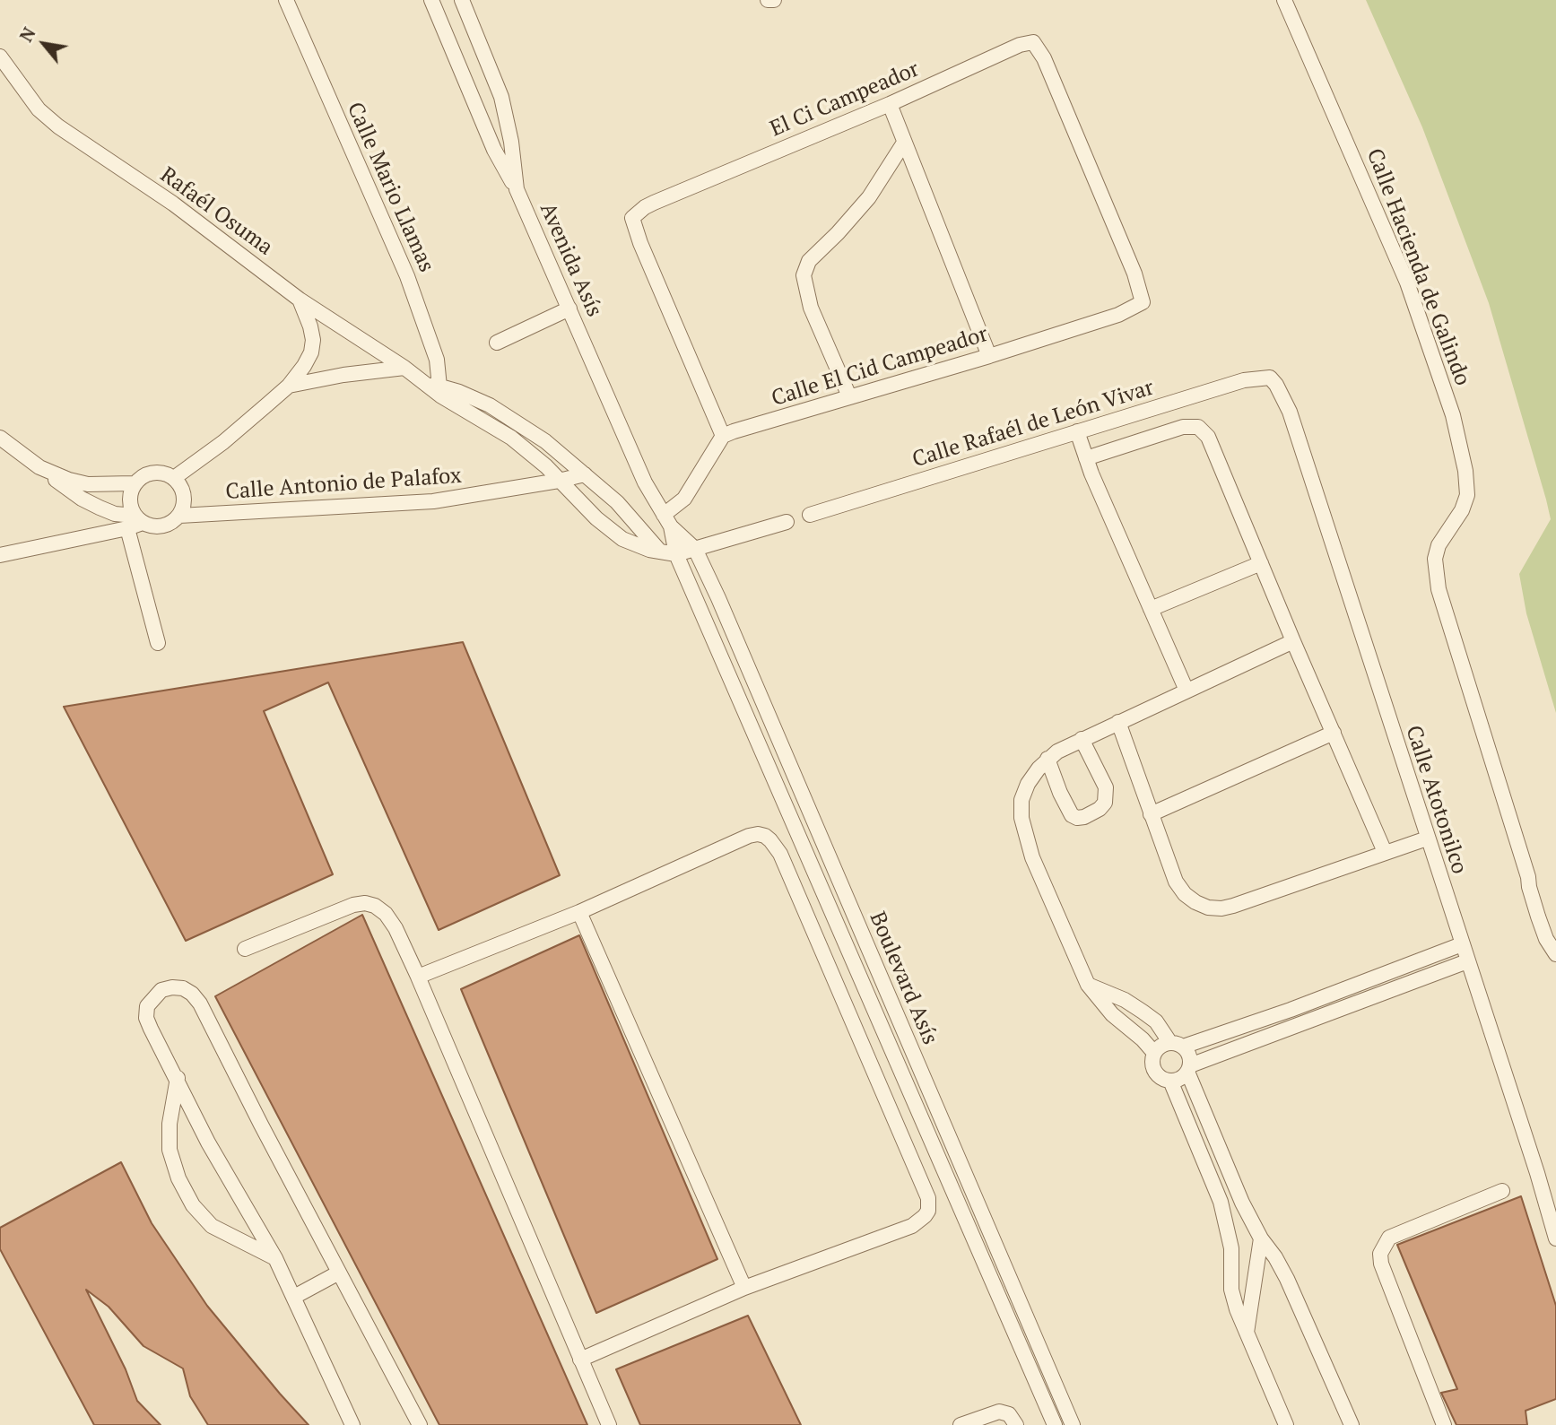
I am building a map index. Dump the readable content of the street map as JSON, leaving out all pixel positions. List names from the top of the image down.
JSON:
{
  "streets": {
    "street": [
      "El Ci Campeador",
      "Calle Mario Llamas",
      "Rafaél Osuma",
      "Avenida Asís",
      "Calle Hacienda de Galindo",
      "Calle El Cid Campeador",
      "Calle Rafaél de León Vivar",
      "Calle Antonio de Palafox",
      "Calle Atotonilco",
      "Boulevard Asís"
    ]
  },
  "crossings": [
    ["El Ci Campeador", "Calle El Cid Campeador"],
    ["Calle Mario Llamas", "Rafaél Osuma"],
    ["Rafaél Osuma", "Avenida Asís"],
    ["Rafaél Osuma", "Calle Antonio de Palafox"],
    ["Rafaél Osuma", "Boulevard Asís"],
    ["Avenida Asís", "Boulevard Asís"],
    ["Calle Rafaél de León Vivar", "Calle Atotonilco"]
  ],
  "north": "top left"
}
